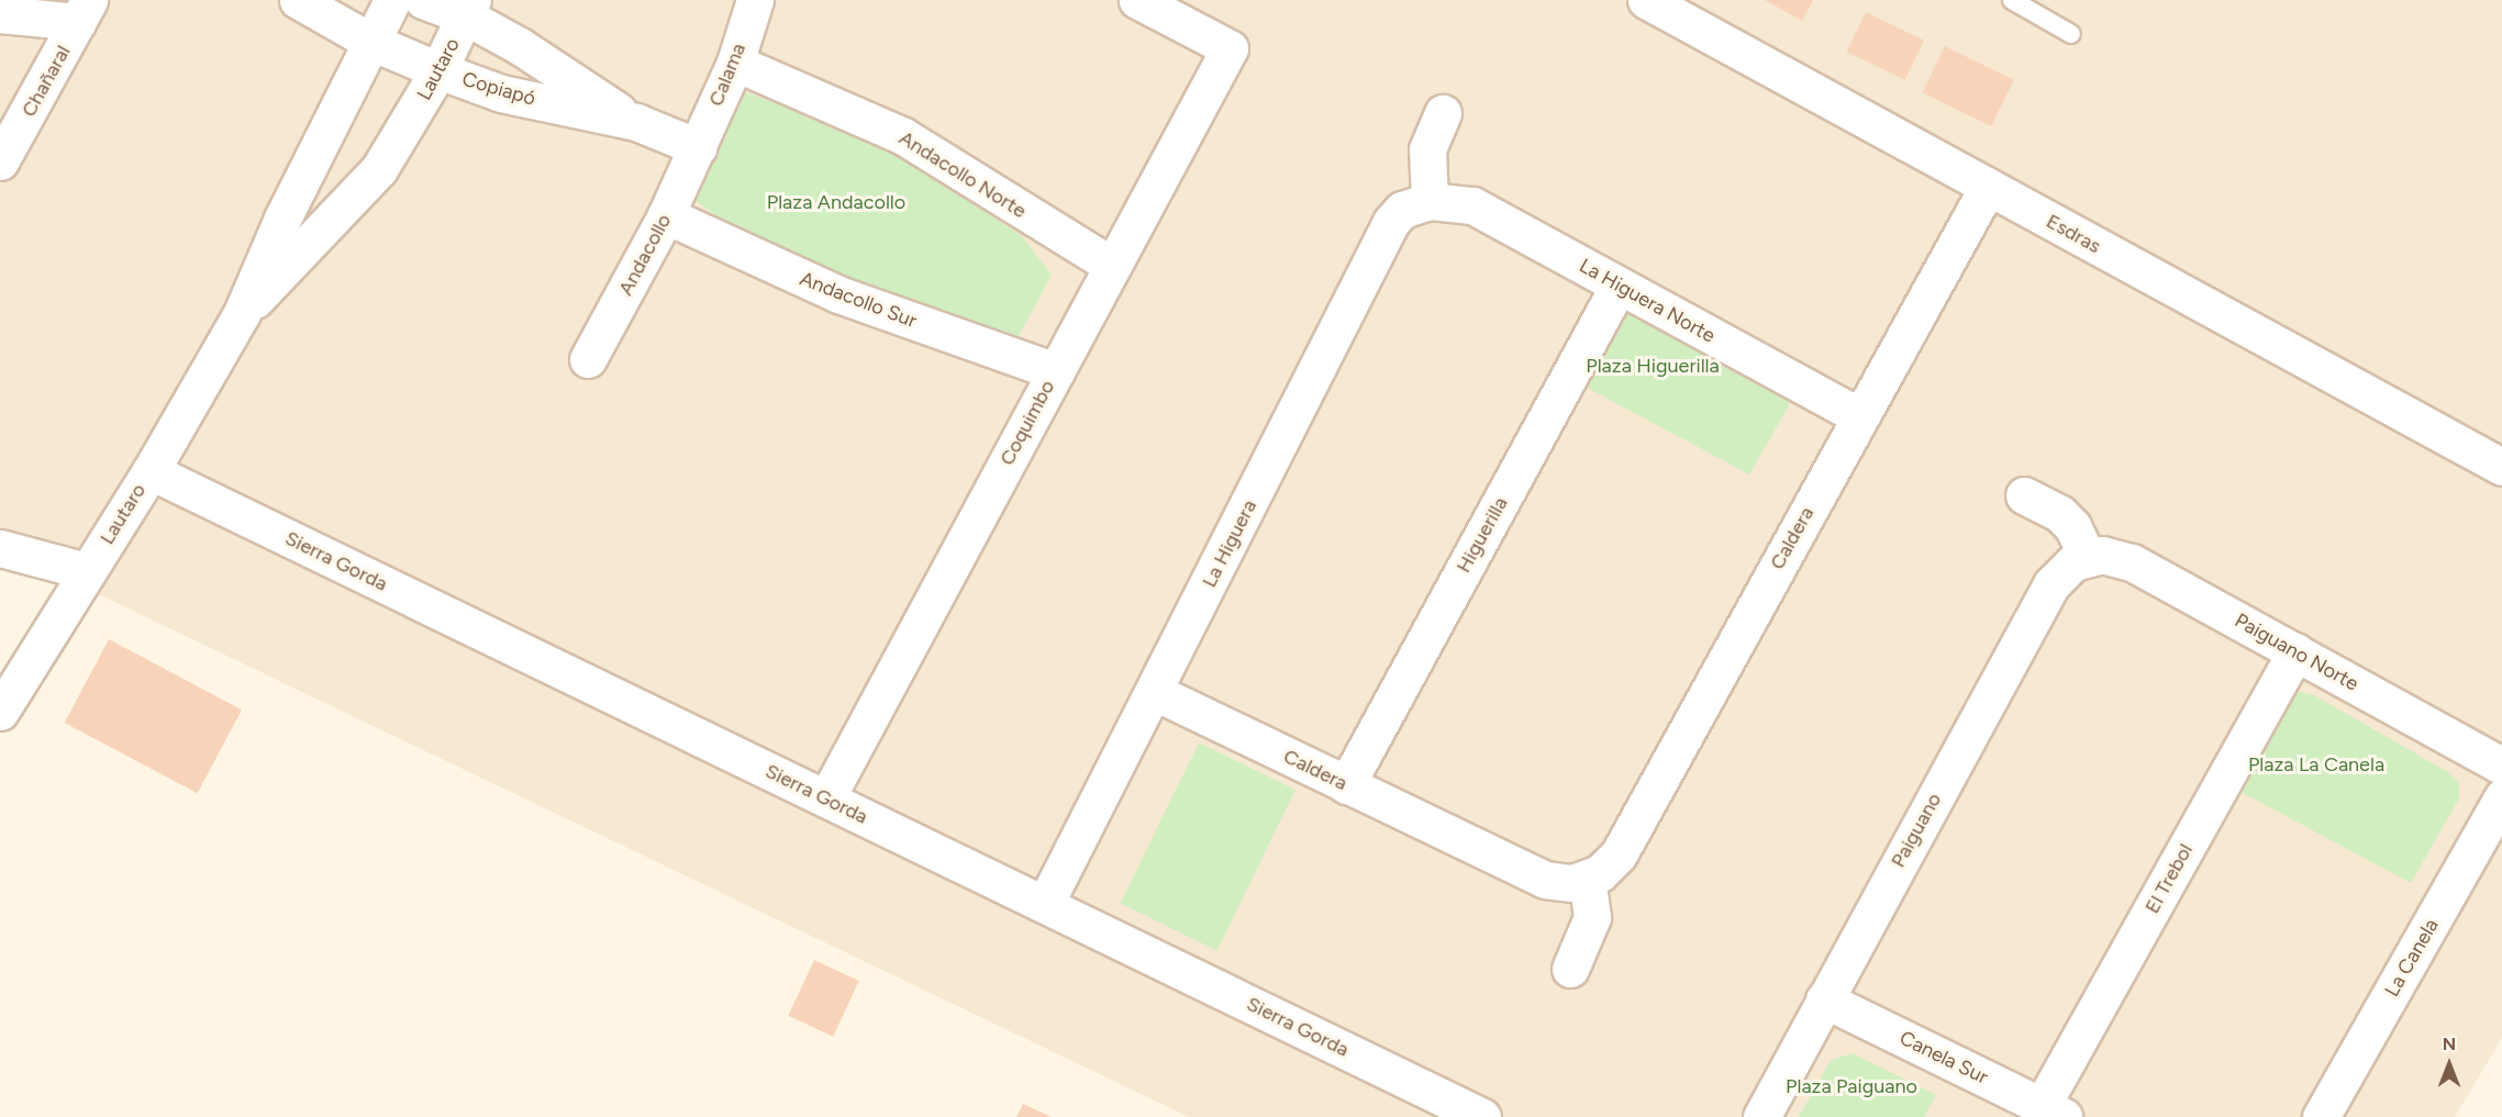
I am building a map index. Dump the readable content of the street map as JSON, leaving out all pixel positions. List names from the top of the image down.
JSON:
{
  "streets": {
    "street": [
      "Lautaro",
      "Calama",
      "Chañaral",
      "Copiapó",
      "Andacollo Norte",
      "Esdras",
      "Andacollo",
      "Andacollo Sur",
      "La Higuera Norte",
      "Coquimbo",
      "Higuerilla",
      "Caldera",
      "La Higuera",
      "Sierra Gorda",
      "Paiguano Norte",
      "Paiguano",
      "El Trebol",
      "La Canela",
      "Canela Sur"
    ]
  },
  "crossings": [
    ["Lautaro", "Copiapó"],
    ["Lautaro", "Sierra Gorda"],
    ["Calama", "Copiapó"],
    ["Calama", "Andacollo Norte"],
    ["Calama", "Andacollo"],
    ["Copiapó", "Andacollo"],
    ["Andacollo Norte", "Coquimbo"],
    ["Esdras", "Caldera"],
    ["Andacollo", "Andacollo Sur"],
    ["Andacollo Sur", "Coquimbo"],
    ["La Higuera Norte", "Higuerilla"],
    ["La Higuera Norte", "Caldera"],
    ["La Higuera Norte", "La Higuera"],
    ["Coquimbo", "Sierra Gorda"],
    ["Higuerilla", "Caldera"],
    ["Caldera", "La Higuera"],
    ["La Higuera", "Sierra Gorda"],
    ["Paiguano Norte", "Paiguano"],
    ["Paiguano Norte", "El Trebol"],
    ["Paiguano", "Canela Sur"],
    ["El Trebol", "Canela Sur"]
  ],
  "parks": [
    "Plaza Andacollo",
    "Plaza Higuerilla",
    "Plaza La Canela",
    "Plaza Paiguano"
  ],
  "north": "top"
}
